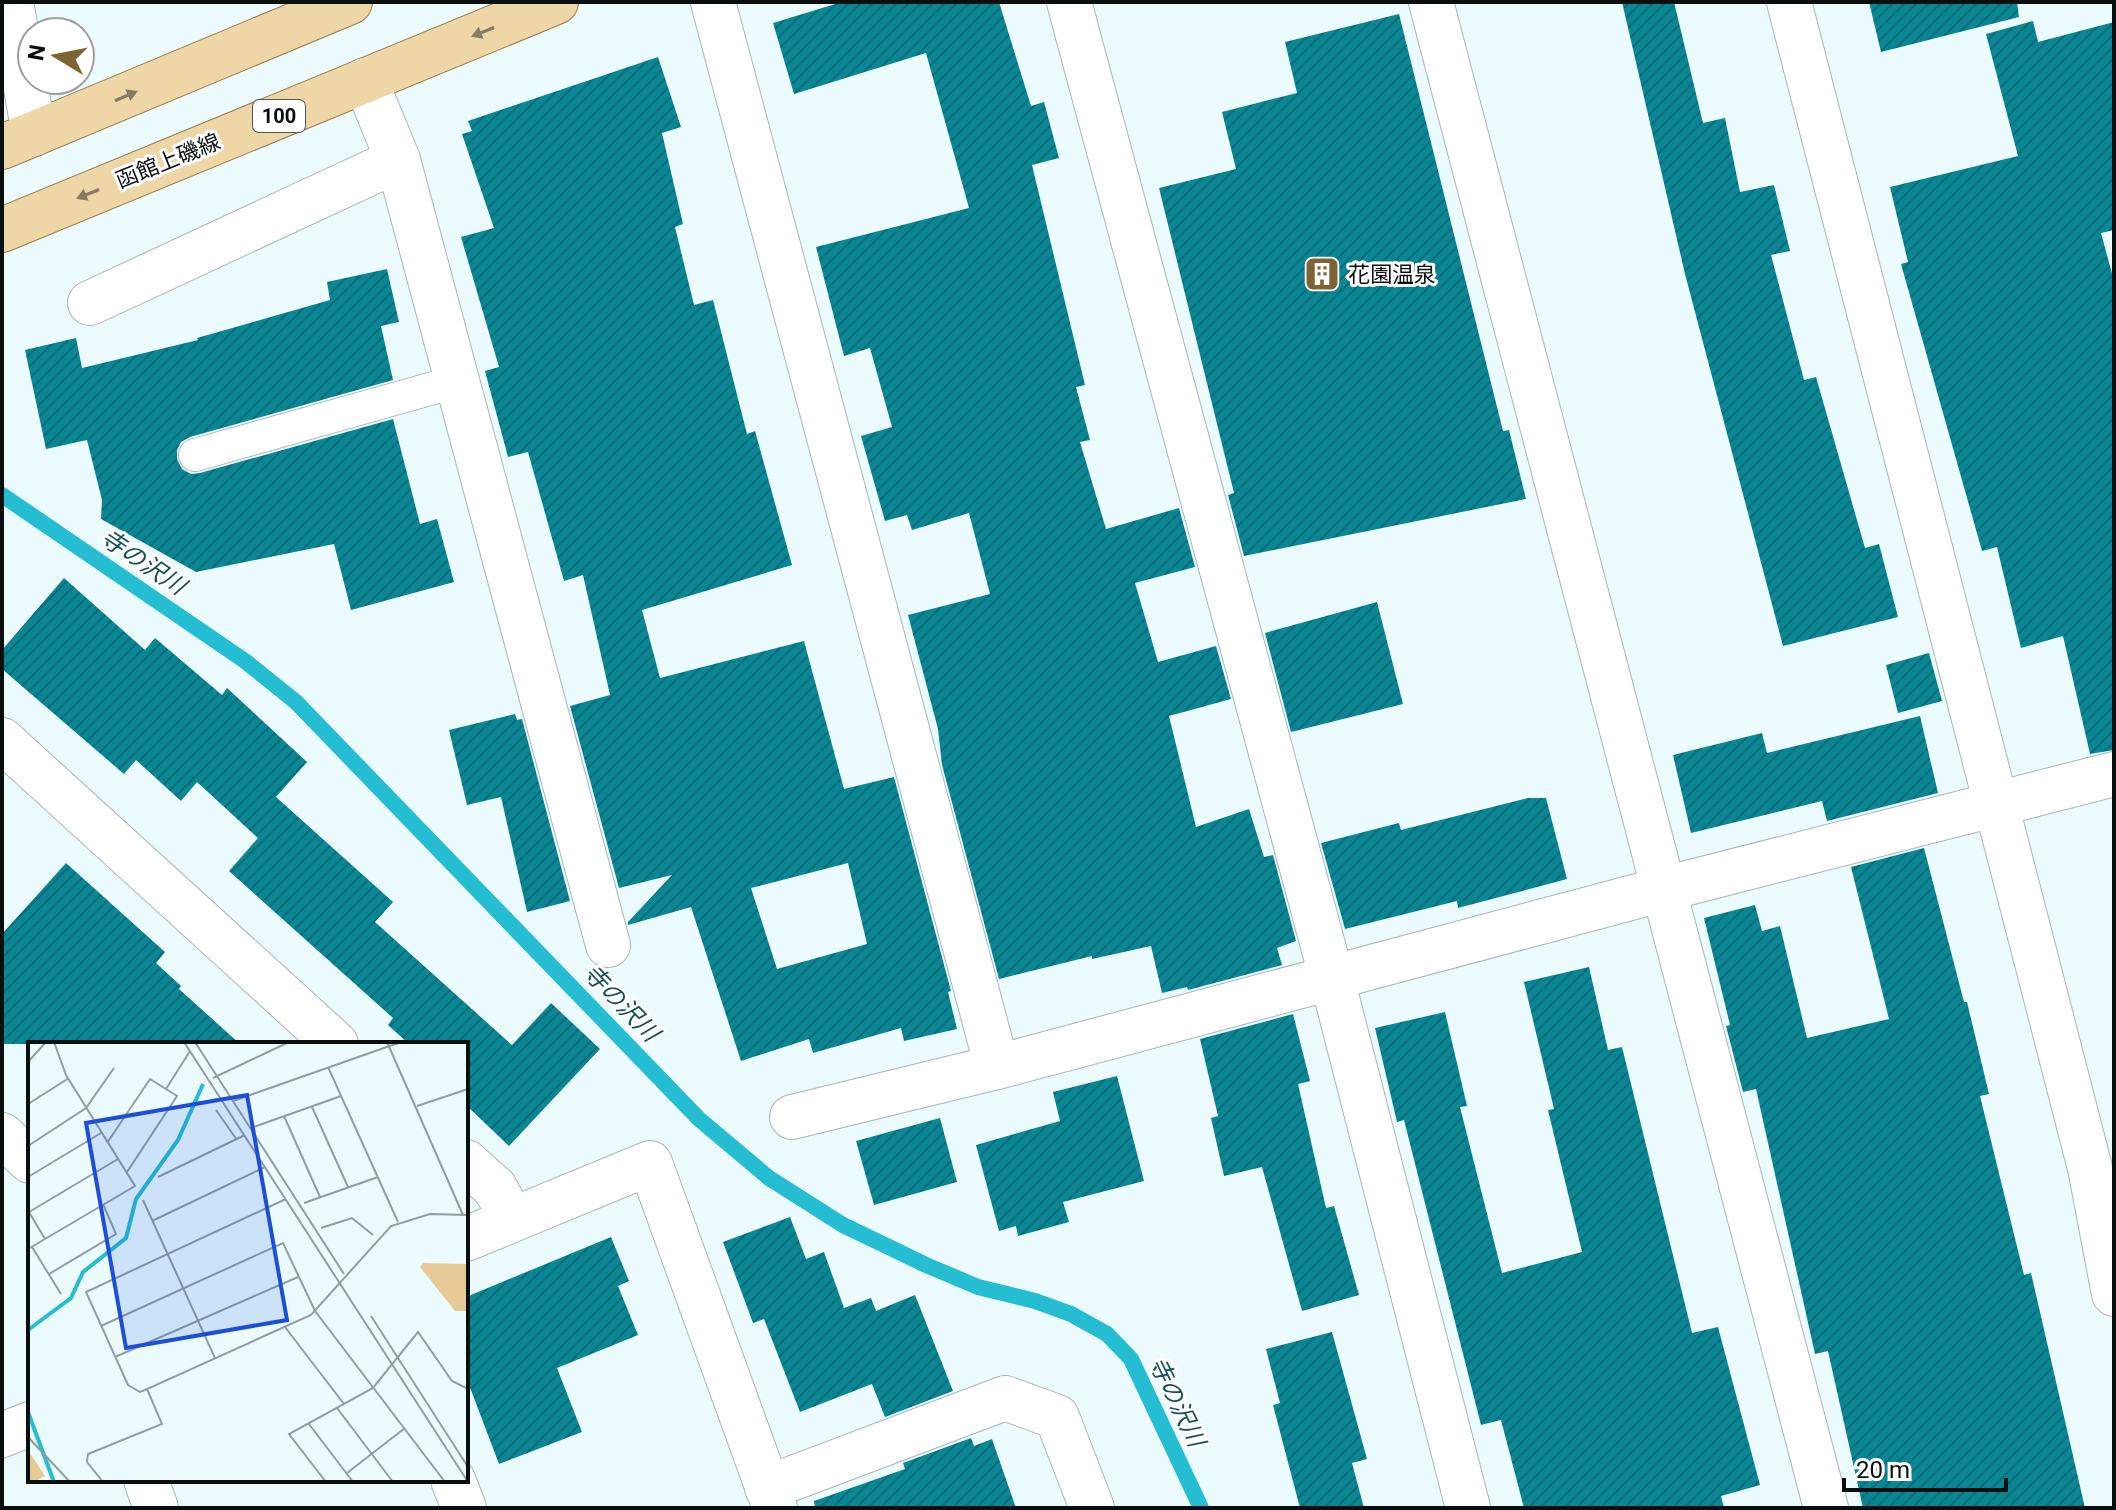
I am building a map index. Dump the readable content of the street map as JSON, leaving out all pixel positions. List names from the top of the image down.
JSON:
{
  "streets": {
    "main road": ["100", "函館上磯線"]
  },
  "water": ["寺の沢川"],
  "places": {
    "building": ["花園温泉"]
  },
  "scale_bar": "20 m",
  "north": "left"
}
